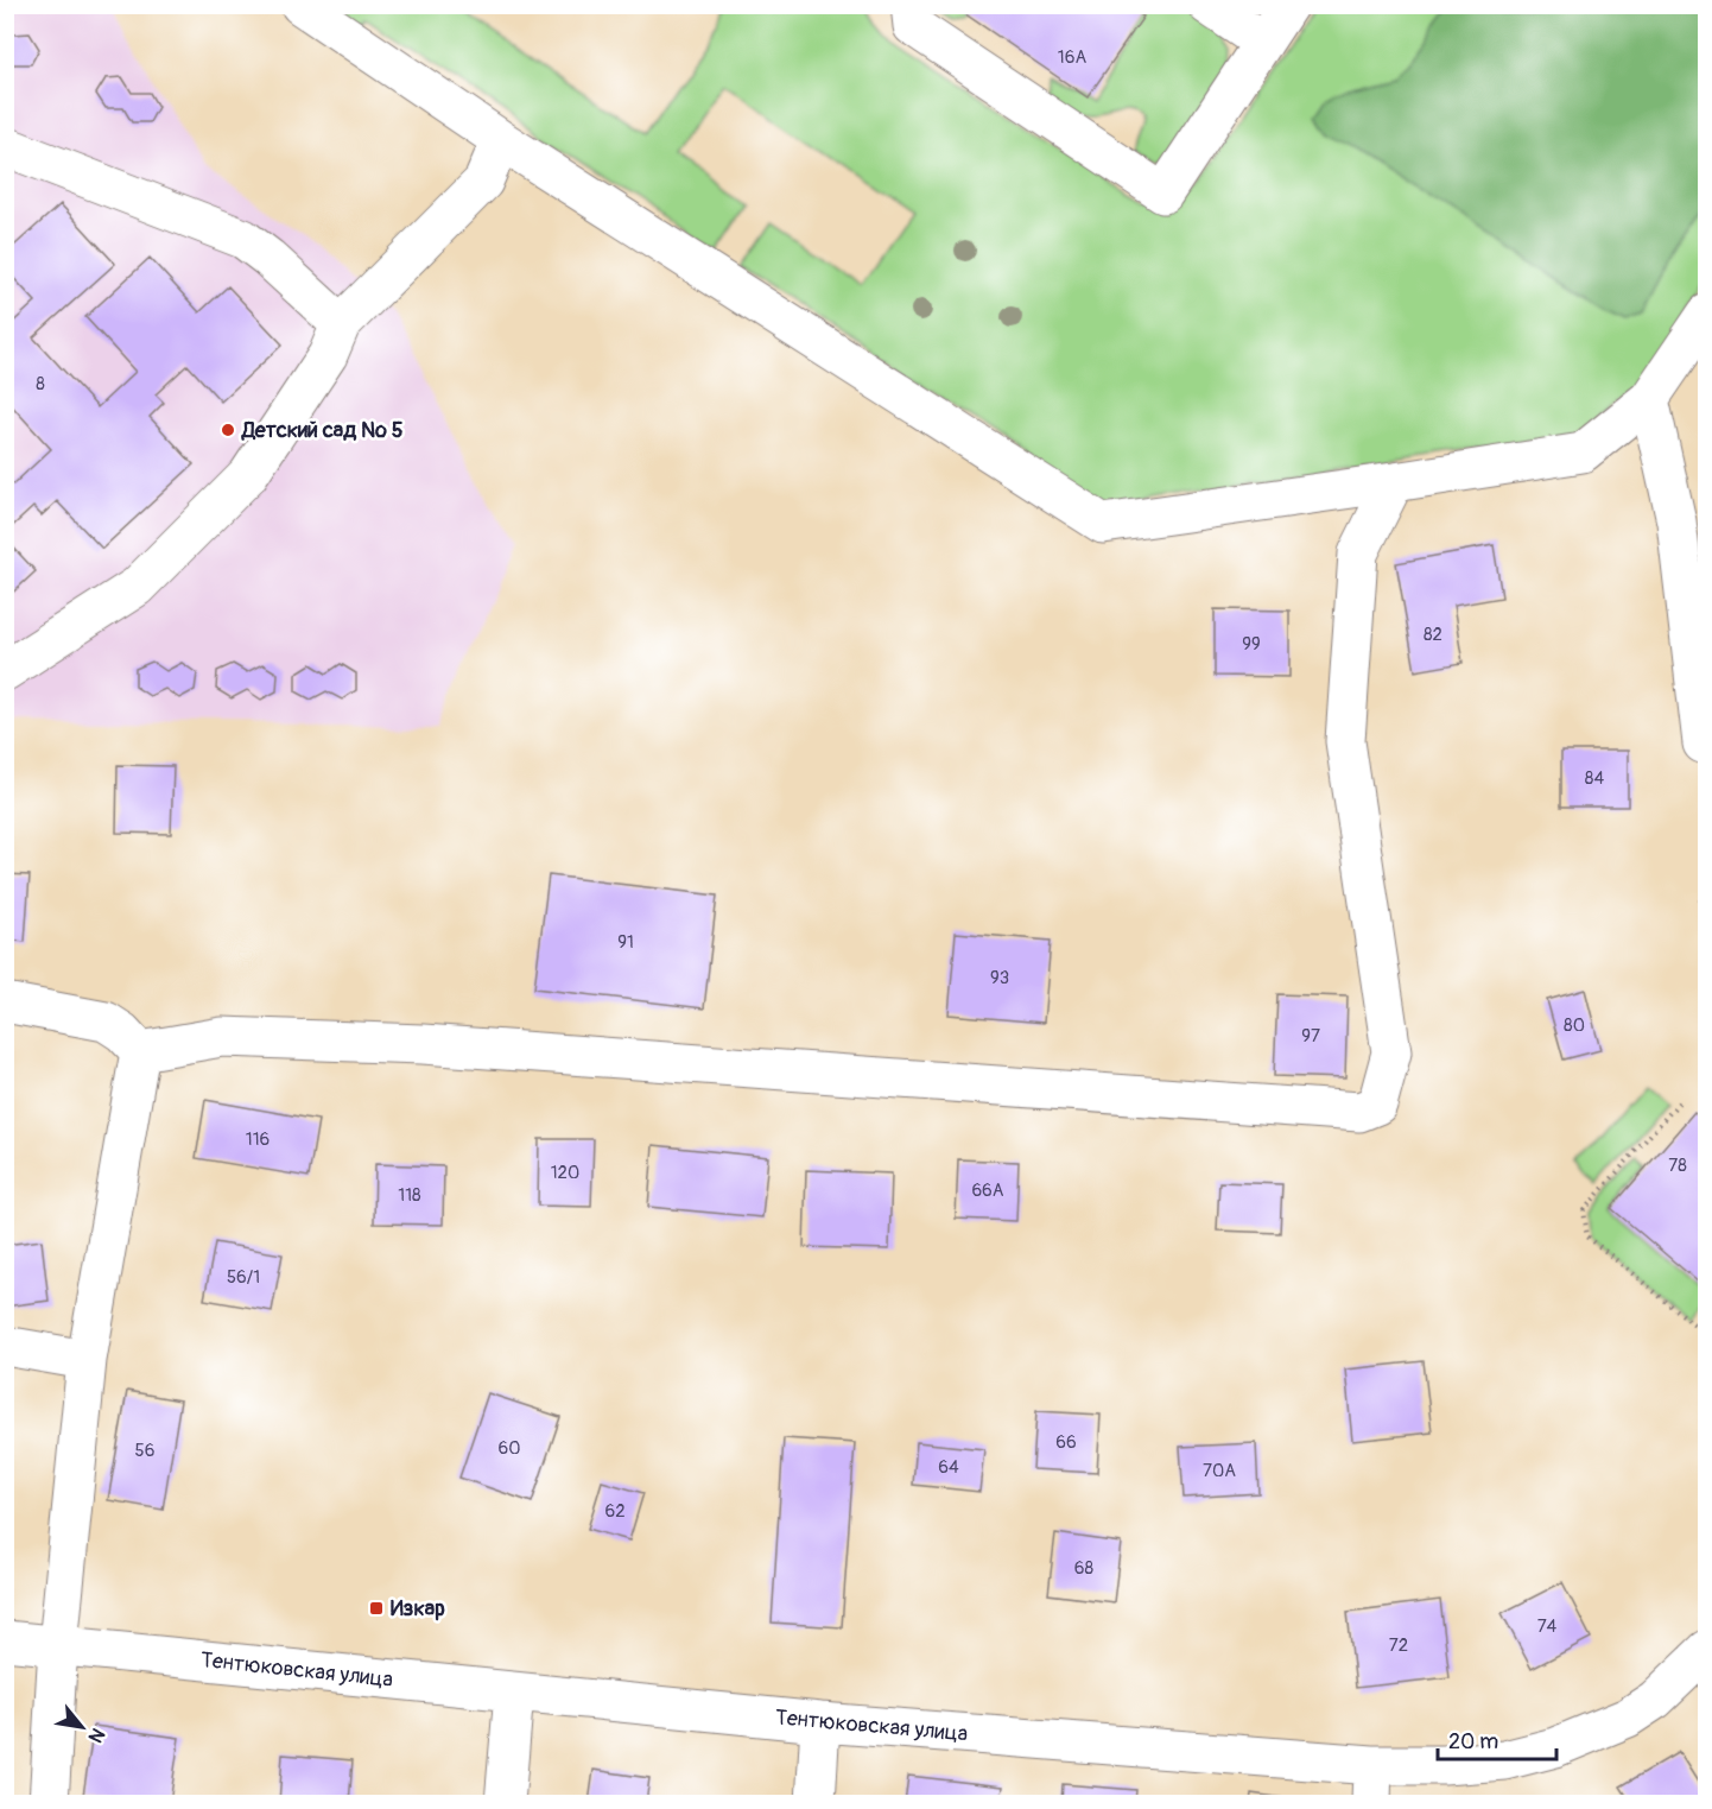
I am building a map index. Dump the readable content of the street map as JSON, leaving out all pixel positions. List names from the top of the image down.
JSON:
{
  "streets": {
    "street": ["Тентюковская улица"]
  },
  "places": {
    "other": ["Детский сад № 5"],
    "transit": ["Изкар"]
  },
  "house_numbers": [
    "16А",
    "8",
    "82",
    "99",
    "84",
    "91",
    "93",
    "80",
    "97",
    "116",
    "78",
    "120",
    "66А",
    "118",
    "56/1",
    "66",
    "60",
    "56",
    "64",
    "70А",
    "62",
    "68",
    "74",
    "72"
  ],
  "scale_bar": "20 m",
  "north": "bottom right"
}
